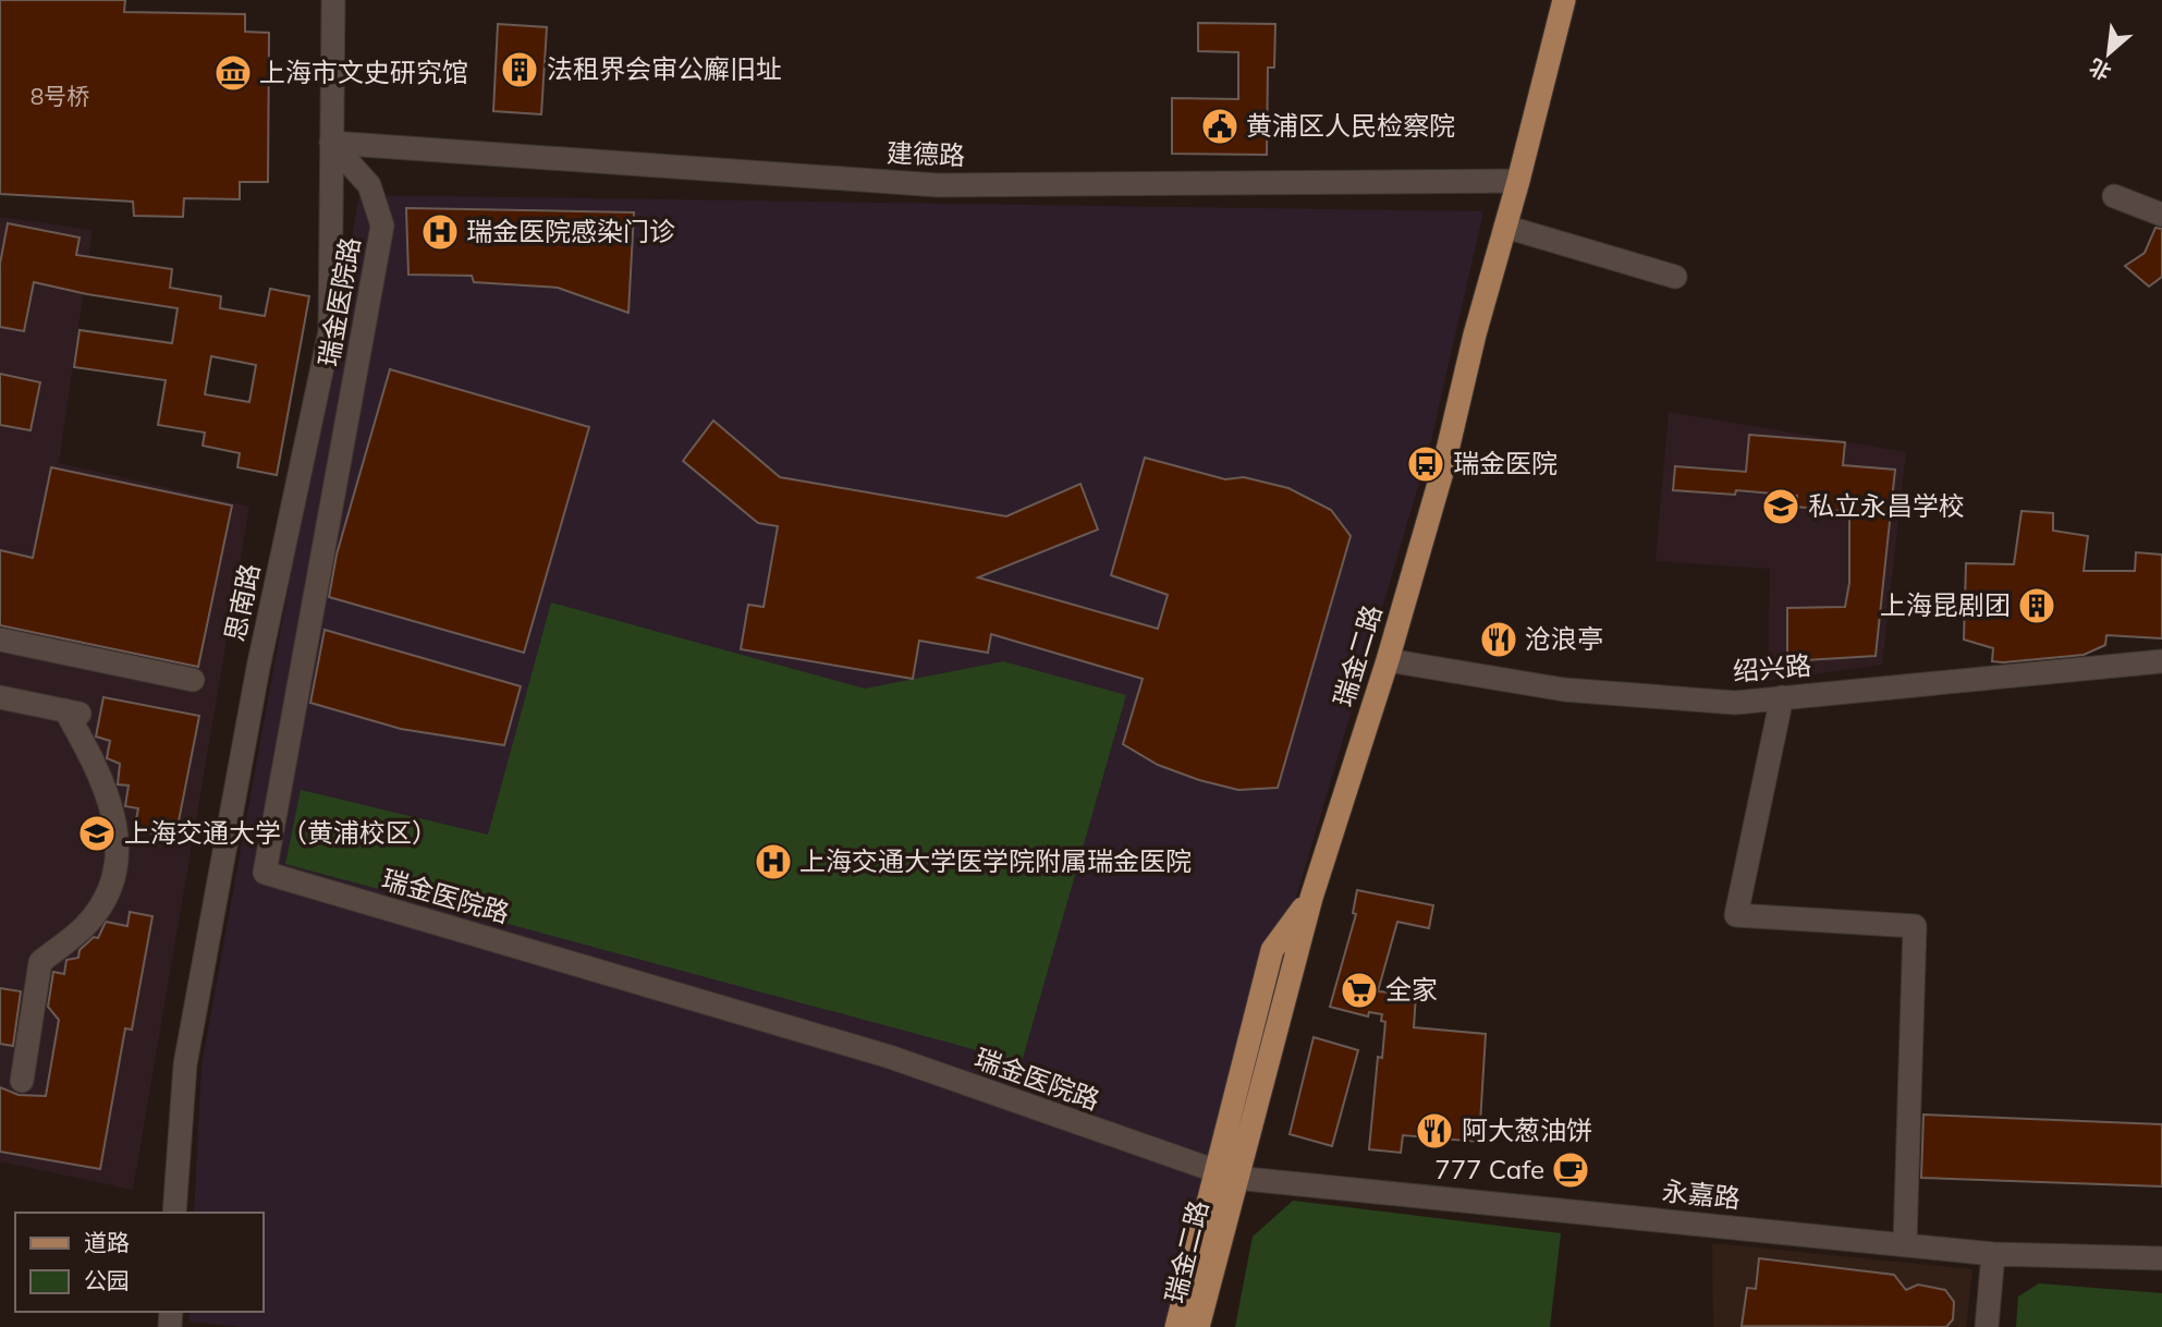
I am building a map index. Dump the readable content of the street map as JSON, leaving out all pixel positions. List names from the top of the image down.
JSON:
{
  "streets": {
    "main road": ["瑞金二路"],
    "street": [
      "建德路",
      "瑞金医院路",
      "思南路",
      "绍兴路",
      "永嘉路"
    ]
  },
  "crossings": [
    ["建德路", "瑞金医院路"],
    ["建德路", "思南路"],
    ["建德路", "瑞金二路"],
    ["瑞金医院路", "思南路"],
    ["瑞金医院路", "瑞金二路"],
    ["瑞金医院路", "永嘉路"],
    ["瑞金二路", "绍兴路"],
    ["瑞金二路", "永嘉路"]
  ],
  "places": {
    "building": ["法租界会审公廨旧址", "上海昆剧团"],
    "museum": ["上海市文史研究馆"],
    "public building": ["黄浦区人民检察院"],
    "hospital": ["瑞金医院感染门诊", "上海交通大学医学院附属瑞金医院"],
    "bus stop": ["瑞金医院"],
    "school or university": ["私立永昌学校", "上海交通大学（黄浦校区）"],
    "restaurant": ["沧浪亭", "阿大葱油饼"],
    "supermarket": ["全家"],
    "cafe": ["777 Cafe"]
  },
  "house_numbers": ["8号桥"],
  "legend": ["道路", "公园"],
  "north": "bottom left"
}
